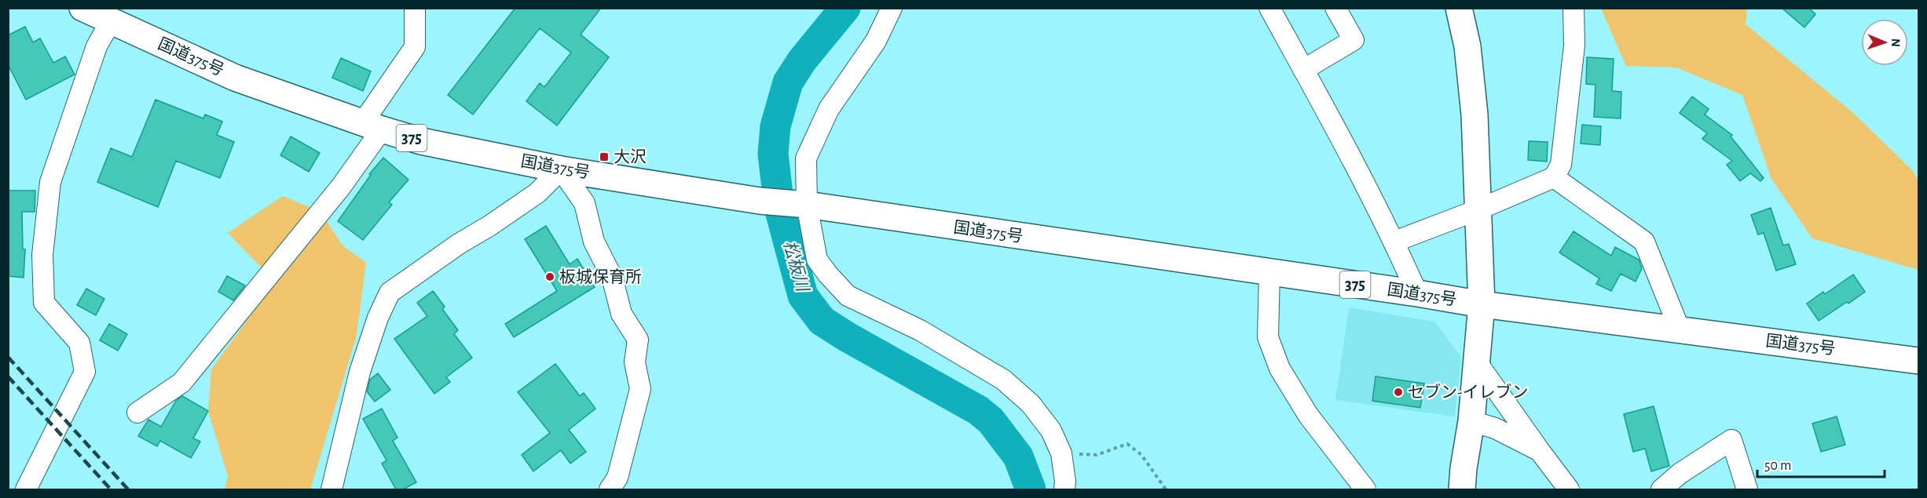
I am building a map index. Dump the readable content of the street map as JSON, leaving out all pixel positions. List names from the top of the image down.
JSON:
{
  "streets": {
    "main road": ["国道375号", "375"]
  },
  "water": ["松板川"],
  "places": {
    "transit": ["大沢"],
    "other": ["板城保育所", "セブン-イレブン"]
  },
  "scale_bar": "50 m",
  "north": "right"
}
